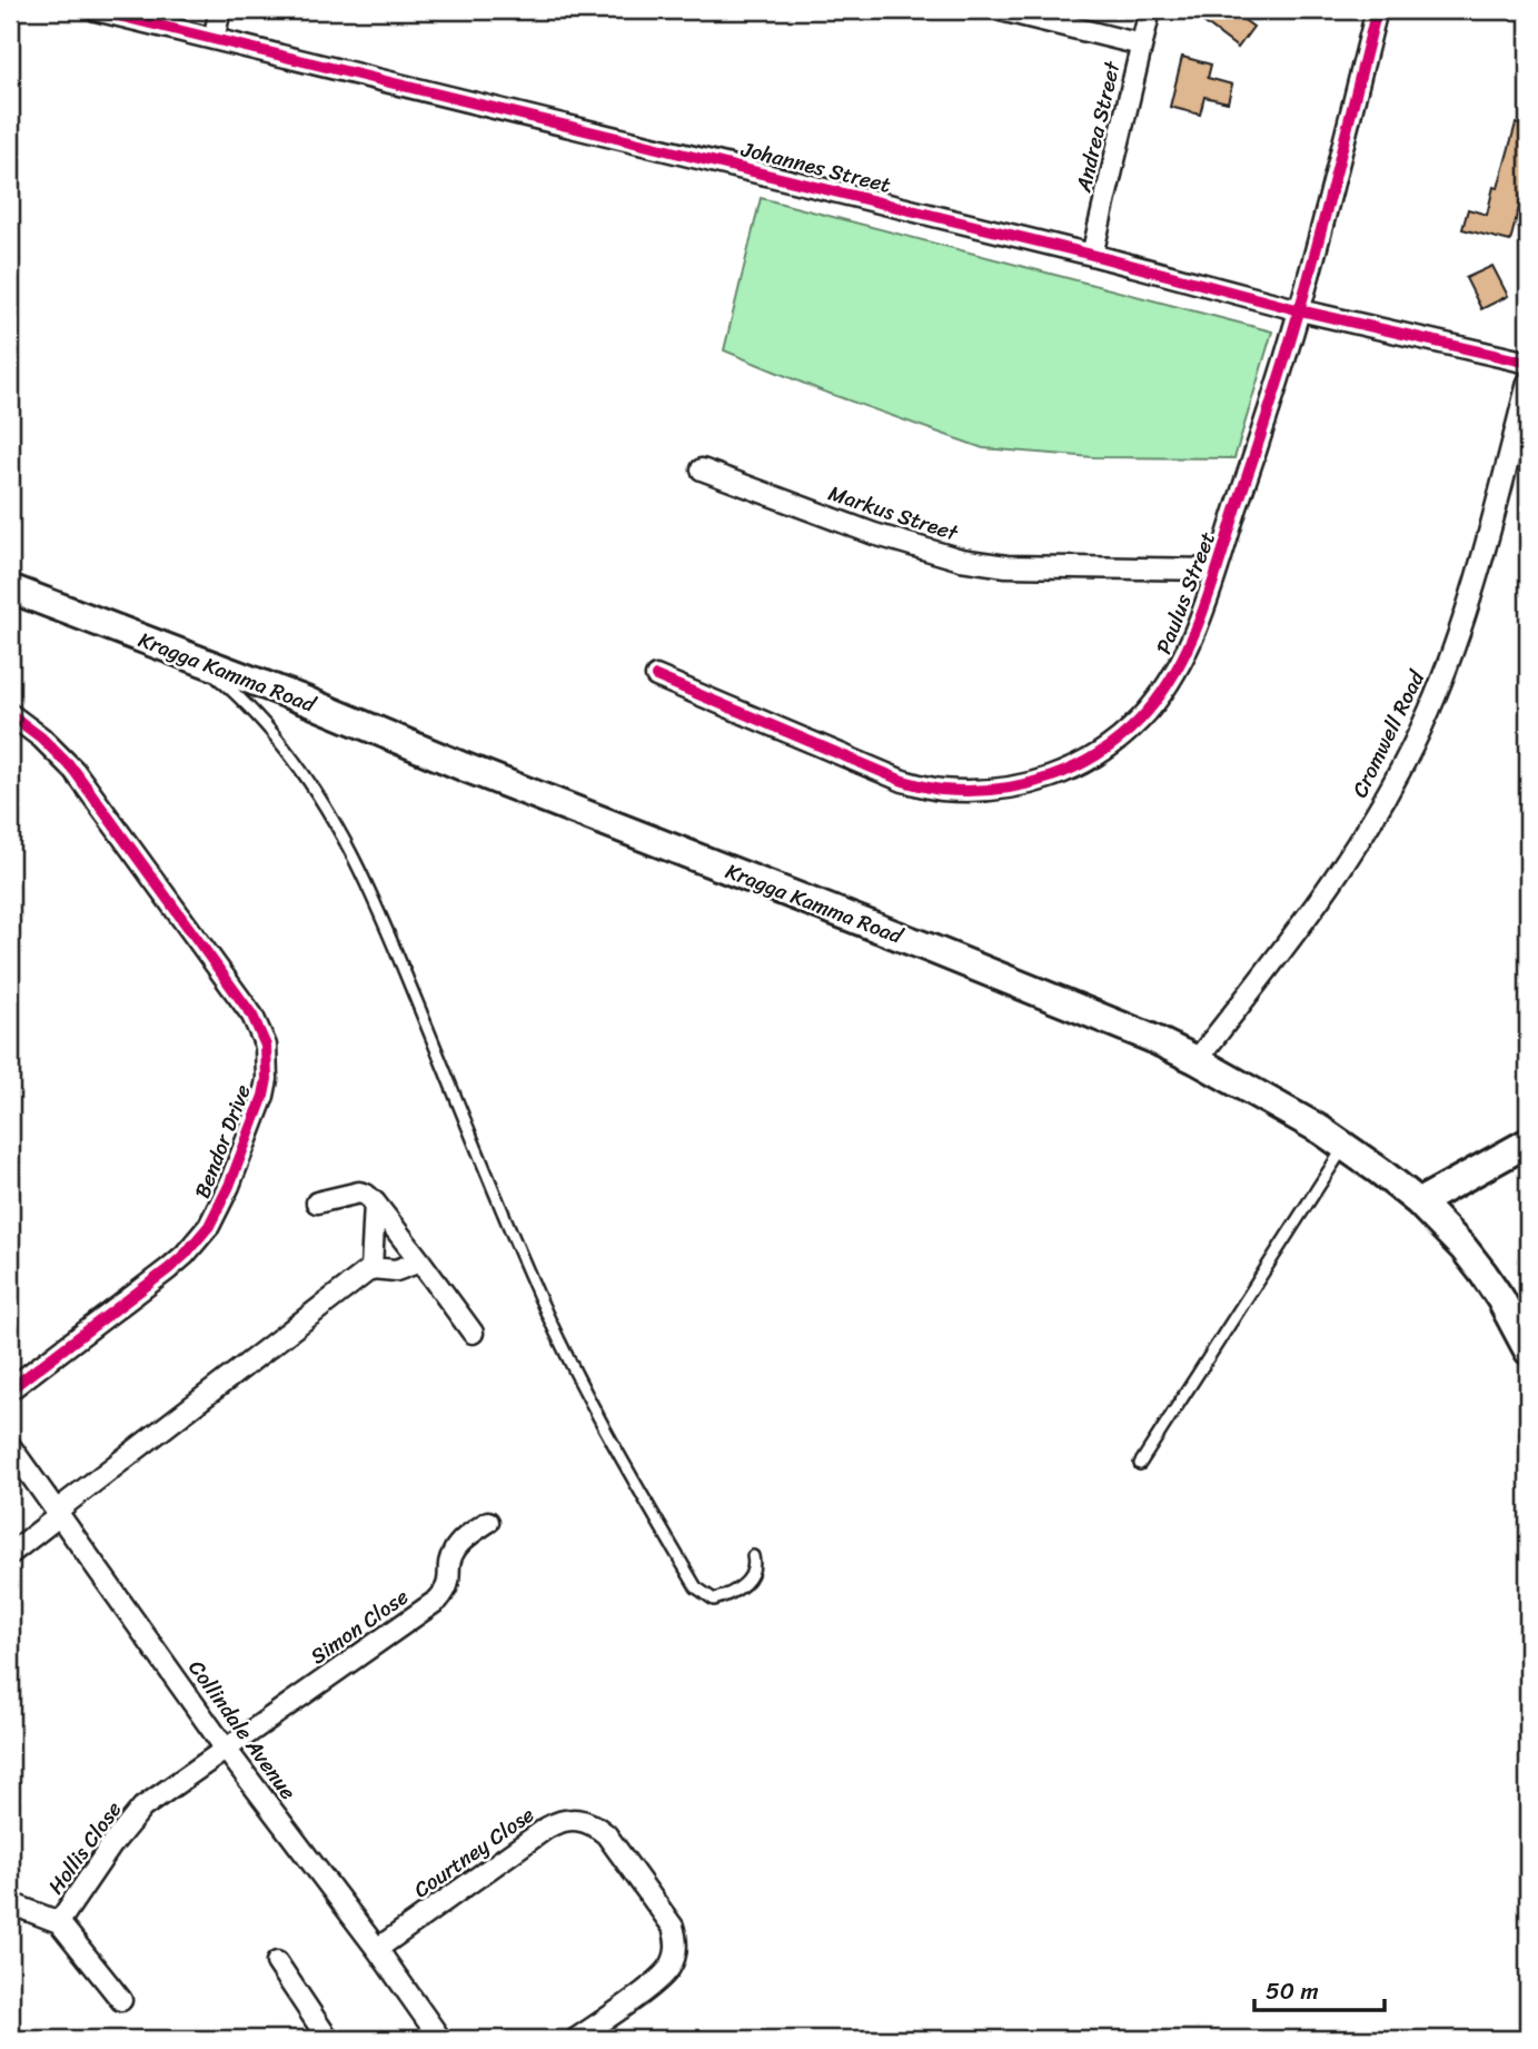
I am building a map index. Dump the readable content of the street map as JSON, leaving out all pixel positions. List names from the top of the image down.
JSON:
{
  "streets": {
    "main road": ["Kragga Kamma Road"],
    "street": [
      "Andrea Street",
      "Johannes Street",
      "Markus Street",
      "Paulus Street",
      "Cromwell Road",
      "Bendor Drive",
      "Simon Close",
      "Collindale Avenue",
      "Hollis Close",
      "Courtney Close"
    ]
  },
  "crossings": [
    ["Andrea Street", "Johannes Street"],
    ["Johannes Street", "Paulus Street"],
    ["Markus Street", "Paulus Street"],
    ["Kragga Kamma Road", "Cromwell Road"],
    ["Simon Close", "Collindale Avenue"],
    ["Simon Close", "Hollis Close"],
    ["Collindale Avenue", "Hollis Close"],
    ["Collindale Avenue", "Courtney Close"]
  ],
  "scale_bar": "50 m"
}
